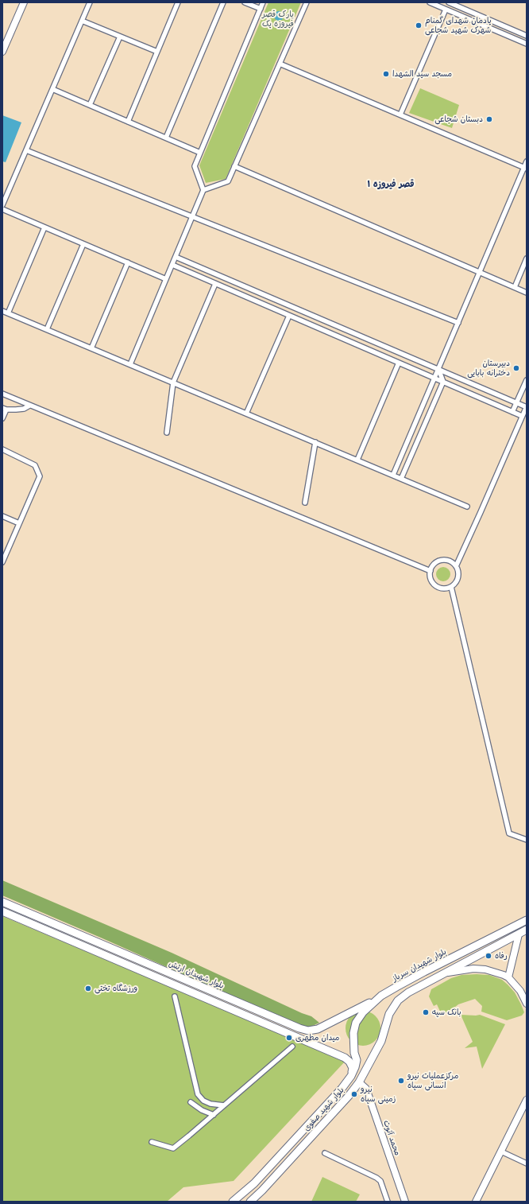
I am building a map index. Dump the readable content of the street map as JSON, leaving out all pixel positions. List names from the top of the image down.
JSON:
{
  "streets": {
    "main road": ["بلوار شهیدان سرباز", "بلوار شهیدان ارتش", "بلوار شهید صفوی"],
    "street": ["محمد آتوت"]
  },
  "crossings": [
    ["بلوار شهیدان سرباز", "بلوار شهیدان ارتش"],
    ["بلوار شهیدان سرباز", "بلوار شهید صفوی"],
    ["بلوار شهید صفوی", "محمد آتوت"]
  ],
  "districts": ["قصر فیروزه ۱"],
  "parks": ["پارک قصر فیروزه یک"],
  "places": [
    "یادمان شهدای گمنام شهرک شهید شجاعی",
    "مسجد سید الشهدا",
    "دبستان شجاعی",
    "دبیرستان دخترانه بابایی",
    "رفاه",
    "ورزشگاه تختی",
    "بانک سپه",
    "میدان مطهری",
    "مرکزعملیات نیرو انسانی سپاه",
    "نیرو زمینی سپاه"
  ]
}
